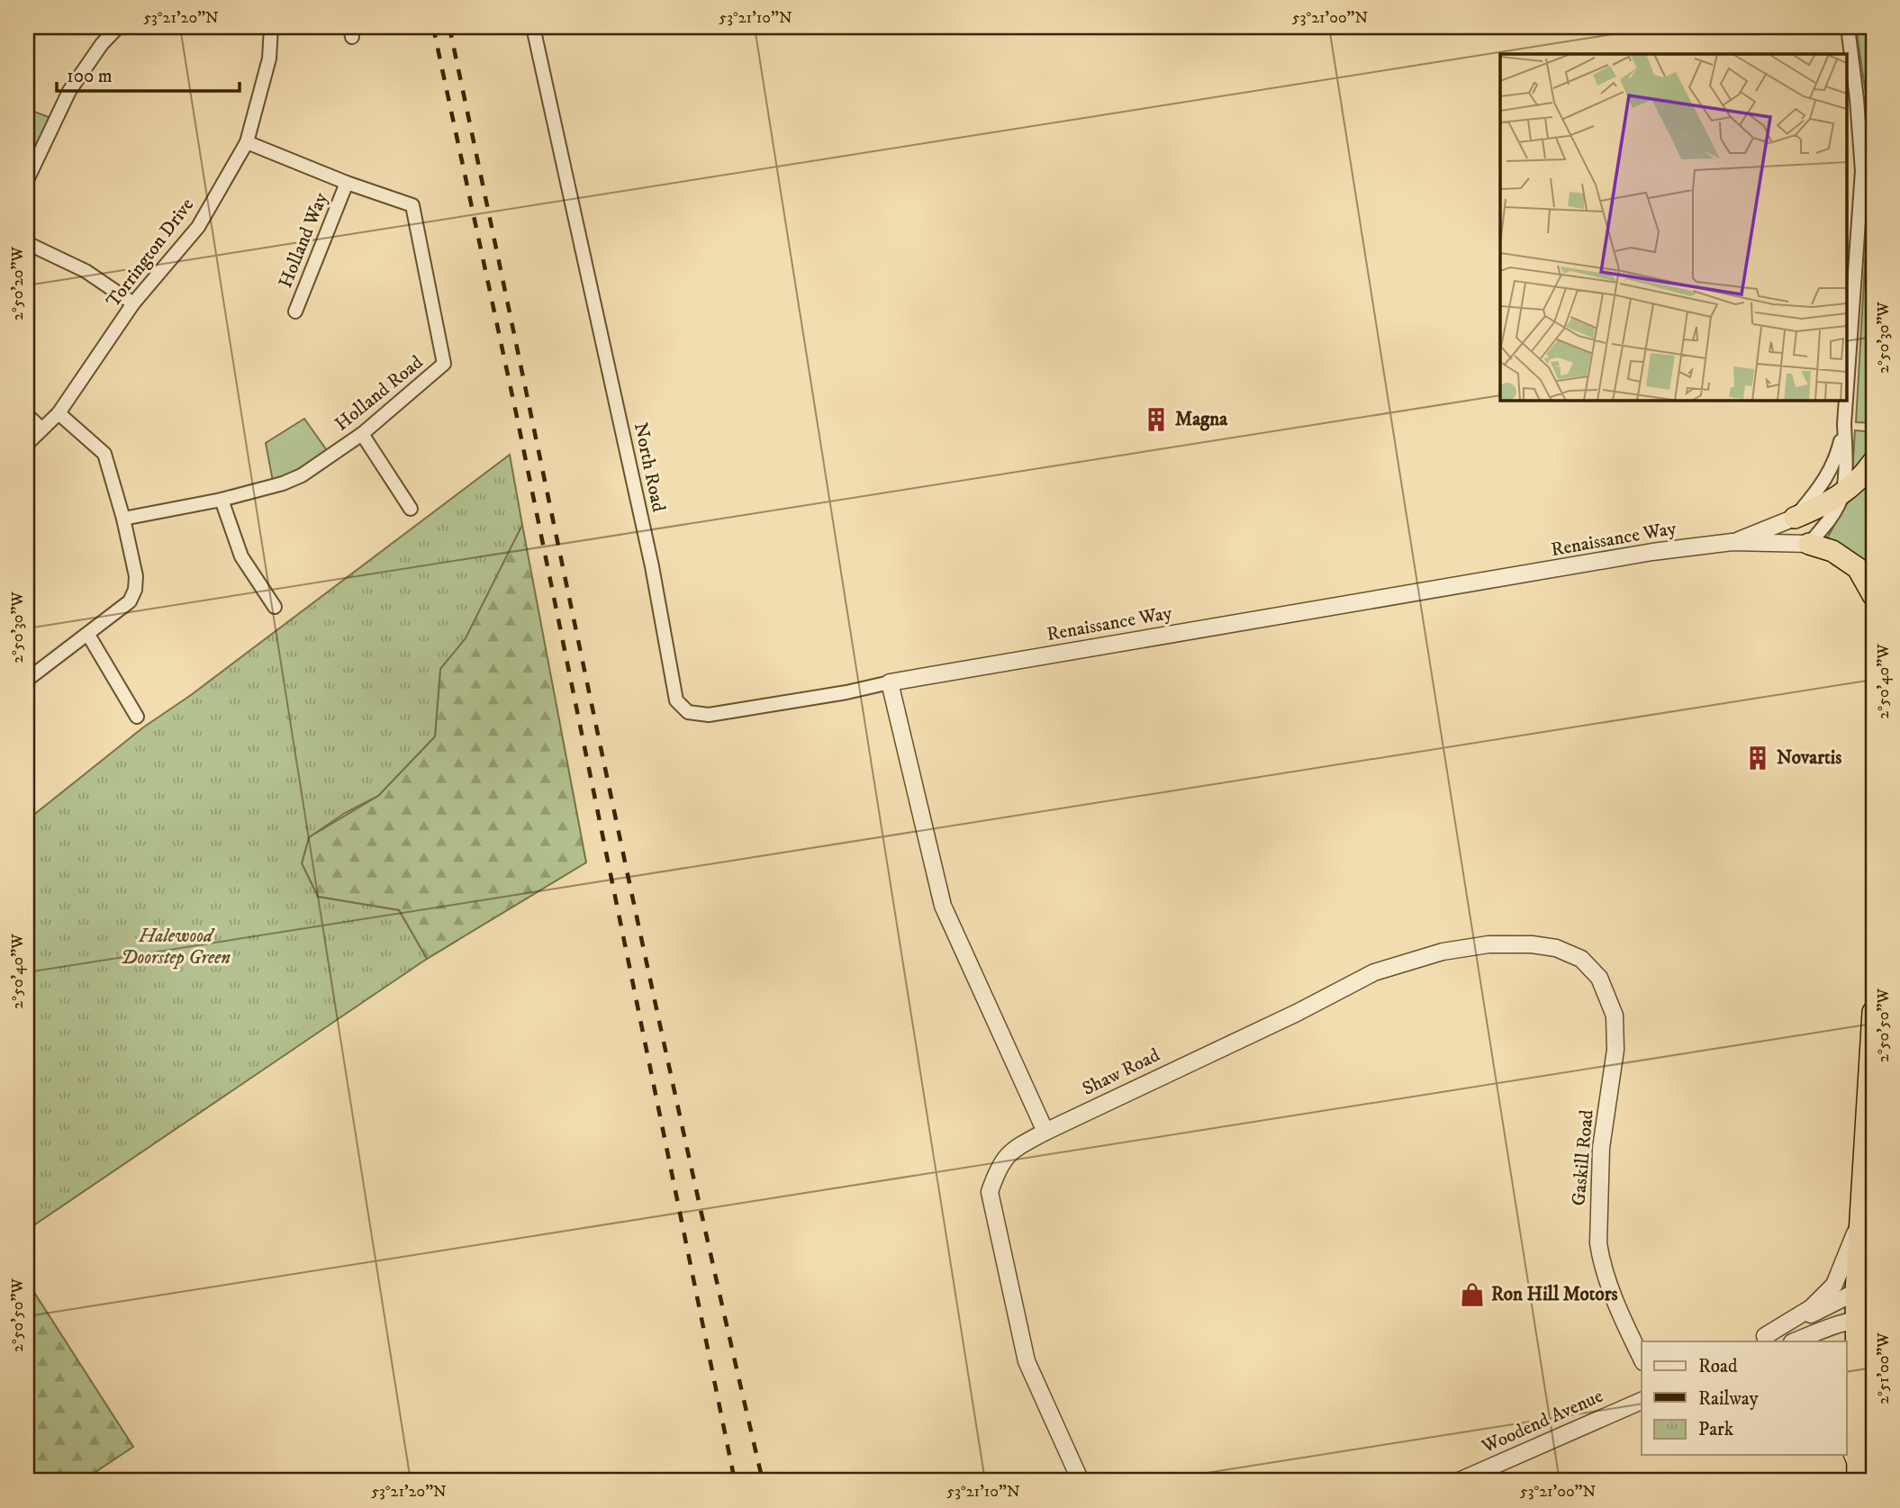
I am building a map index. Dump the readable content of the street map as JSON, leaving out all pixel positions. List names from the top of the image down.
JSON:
{
  "streets": {
    "street": [
      "Holland Way",
      "Torrington Drive",
      "Holland Road",
      "North Road",
      "Renaissance Way",
      "Shaw Road",
      "Gaskill Road",
      "Woodend Avenue"
    ]
  },
  "crossings": [
    ["Holland Way", "Holland Road"],
    ["Torrington Drive", "Holland Road"],
    ["North Road", "Renaissance Way"],
    ["Shaw Road", "Gaskill Road"]
  ],
  "parks": ["Halewood Doorstep Green"],
  "places": {
    "building": ["Magna", "Novartis"],
    "shop": ["Ron Hill Motors"]
  },
  "legend": ["Road", "Railway", "Park"],
  "scale_bar": "100 m",
  "coordinates": [
    "53°21'20\"N",
    "53°21'10\"N",
    "53°21'00\"N",
    "2°50'20\"W",
    "2°50'30\"W",
    "2°50'40\"W",
    "2°50'50\"W",
    "2°51'00\"W"
  ]
}
